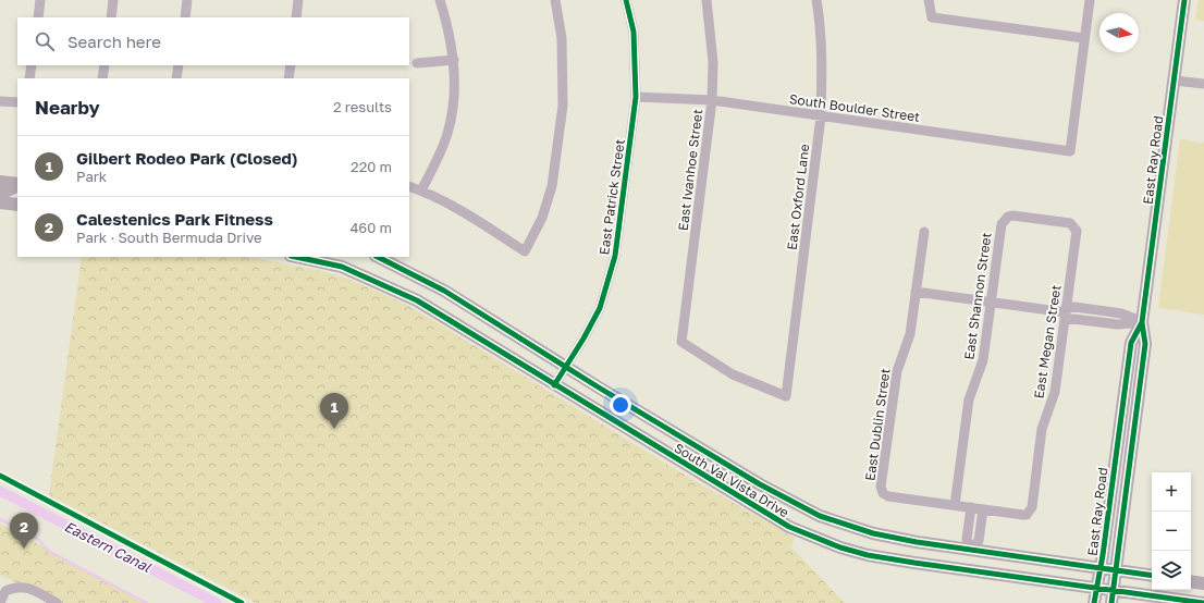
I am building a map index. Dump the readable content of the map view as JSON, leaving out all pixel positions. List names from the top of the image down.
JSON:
{
  "streets": {
    "main road": ["East Ray Road", "South Val Vista Drive"],
    "street": [
      "South Boulder Street",
      "East Ivanhoe Street",
      "East Patrick Street",
      "East Oxford Lane",
      "East Shannon Street",
      "East Megan Street",
      "East Dublin Street"
    ]
  },
  "crossings": [
    ["South Boulder Street", "East Ivanhoe Street"],
    ["South Boulder Street", "East Patrick Street"],
    ["South Boulder Street", "East Oxford Lane"],
    ["East Ray Road", "South Val Vista Drive"],
    ["East Ivanhoe Street", "East Oxford Lane"],
    ["East Patrick Street", "South Val Vista Drive"],
    ["East Shannon Street", "East Megan Street"],
    ["East Shannon Street", "East Dublin Street"]
  ],
  "water": ["Eastern Canal"],
  "north": "right",
  "page": {
    "search": "Search here",
    "heading": ["Nearby", "2 results"],
    "list": [
      {
        "mark": "1",
        "name": "Gilbert Rodeo Park (Closed)",
        "note": "Park",
        "value": "220 m"
      },
      {
        "mark": "2",
        "name": "Calestenics Park Fitness",
        "note": "Park · South Bermuda Drive",
        "value": "460 m"
      }
    ],
    "pins": ["1", "2"],
    "map_buttons": ["+", "−"]
  }
}
